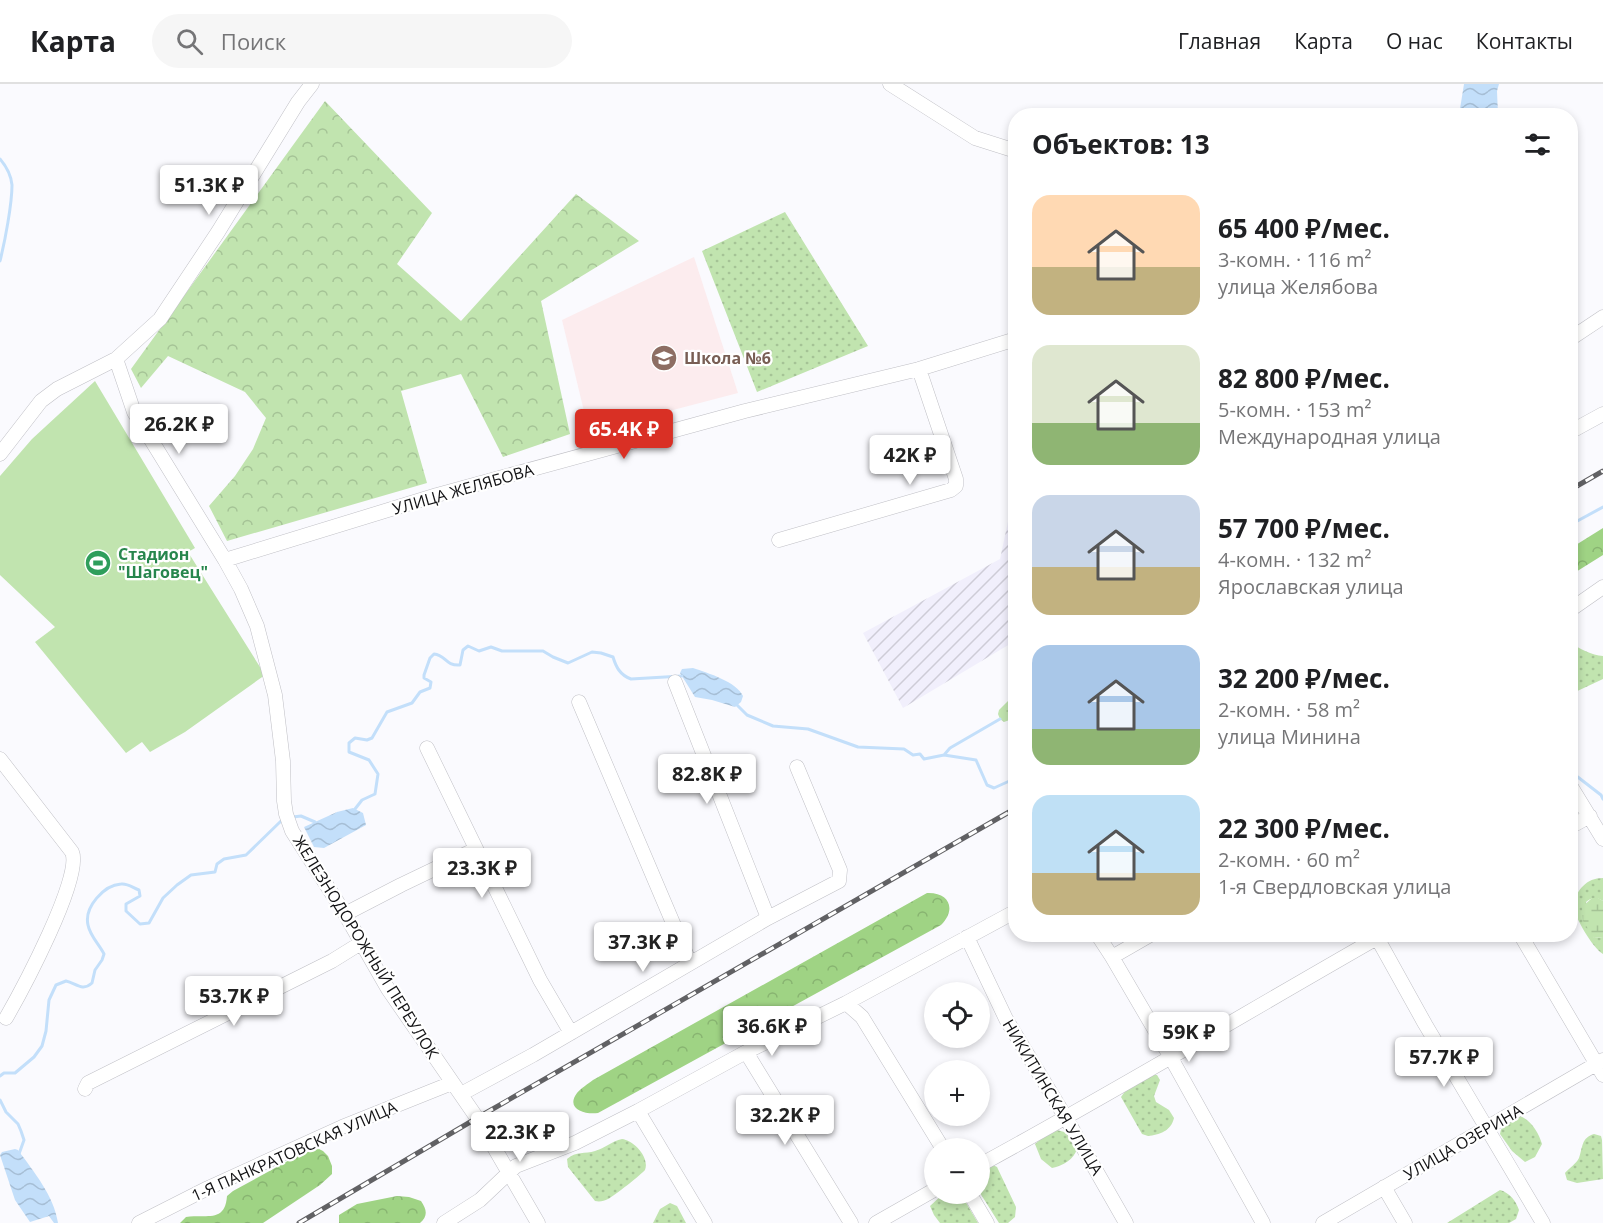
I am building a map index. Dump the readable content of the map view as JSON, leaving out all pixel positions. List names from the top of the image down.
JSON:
{
  "streets": {
    "street": [
      "УЛИЦА ЖЕЛЯБОВА",
      "ЖЕЛЕЗНОДОРОЖНЫЙ ПЕРЕУЛОК",
      "НИКИТИНСКАЯ УЛИЦА",
      "УЛИЦА ОЗЕРИНА",
      "1-Я ПАНКРАТОВСКАЯ УЛИЦА"
    ]
  },
  "crossings": [
    ["УЛИЦА ЖЕЛЯБОВА", "ЖЕЛЕЗНОДОРОЖНЫЙ ПЕРЕУЛОК"],
    ["ЖЕЛЕЗНОДОРОЖНЫЙ ПЕРЕУЛОК", "1-Я ПАНКРАТОВСКАЯ УЛИЦА"]
  ],
  "places": {
    "school or university": ["Школа №6"],
    "sports": ["Стадион \"Шаговец\""]
  },
  "page": {
    "header": "Карта",
    "search": "Поиск",
    "nav": [
      "Главная",
      "Карта",
      "О нас",
      "Контакты"
    ],
    "heading": "Объектов: 13",
    "price": [
      "51.3K ₽",
      "26.2K ₽",
      "65.4K ₽",
      "42K ₽",
      "82.8K ₽",
      "23.3K ₽",
      "37.3K ₽",
      "53.7K ₽",
      "36.6K ₽",
      "59K ₽",
      "57.7K ₽",
      "32.2K ₽",
      "22.3K ₽"
    ],
    "list": [
      {
        "name": "65 400 ₽/мес.",
        "note": "3-комн. · 116 m² · улица Желябова"
      },
      {
        "name": "82 800 ₽/мес.",
        "note": "5-комн. · 153 m² · Международная улица"
      },
      {
        "name": "57 700 ₽/мес.",
        "note": "4-комн. · 132 m² · Ярославская улица"
      },
      {
        "name": "32 200 ₽/мес.",
        "note": "2-комн. · 58 m² · улица Минина"
      },
      {
        "name": "22 300 ₽/мес.",
        "note": "2-комн. · 60 m² · 1-я Свердловская улица"
      }
    ],
    "map_buttons": ["+", "−"]
  }
}
